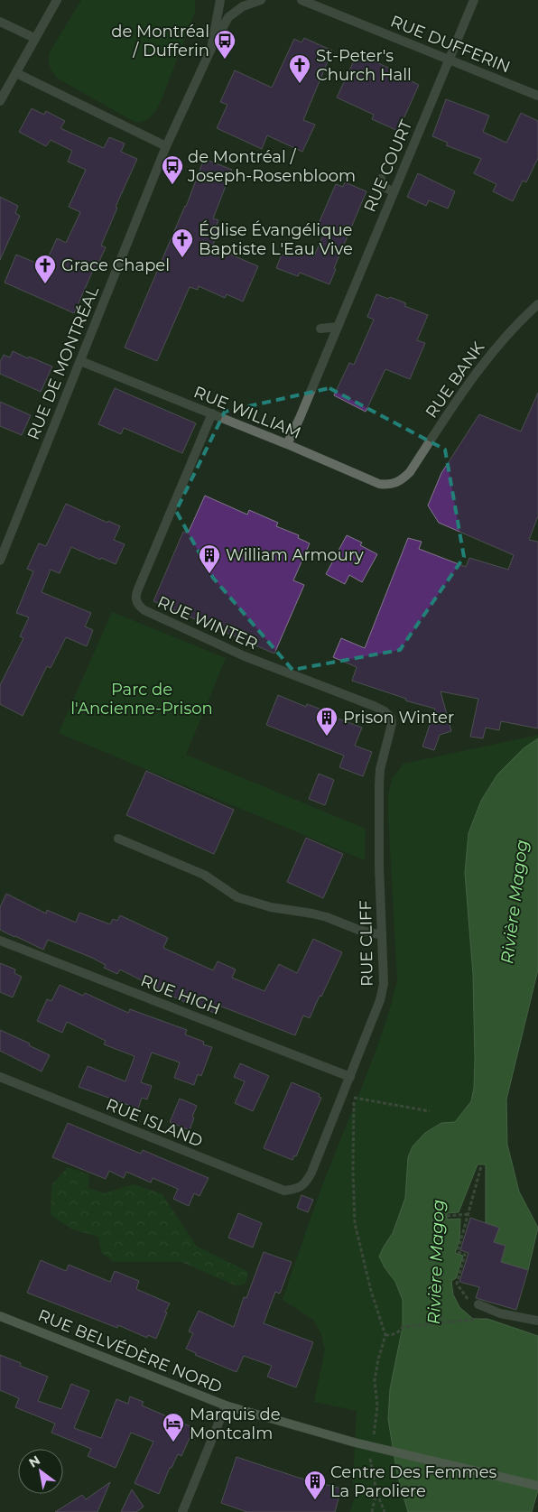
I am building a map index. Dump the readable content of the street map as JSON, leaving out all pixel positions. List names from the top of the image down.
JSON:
{
  "streets": {
    "main road": ["RUE BELVÉDÈRE NORD"],
    "street": [
      "RUE DUFFERIN",
      "RUE COURT",
      "RUE DE MONTRÉAL",
      "RUE BANK",
      "RUE WILLIAM",
      "RUE WINTER",
      "RUE CLIFF",
      "RUE HIGH",
      "RUE ISLAND"
    ]
  },
  "crossings": [
    ["RUE DUFFERIN", "RUE COURT"],
    ["RUE COURT", "RUE WILLIAM"],
    ["RUE DE MONTRÉAL", "RUE WILLIAM"],
    ["RUE BANK", "RUE WILLIAM"],
    ["RUE WILLIAM", "RUE WINTER"],
    ["RUE WINTER", "RUE CLIFF"],
    ["RUE CLIFF", "RUE HIGH"],
    ["RUE CLIFF", "RUE ISLAND"]
  ],
  "water": ["Rivière Magog"],
  "parks": ["Parc de l'Ancienne-Prison"],
  "places": {
    "bus stop": ["de Montréal / Dufferin", "de Montréal / Joseph-Rosenbloom"],
    "church": ["St-Peter's Church Hall", "Église Évangélique Baptiste L'Eau Vive", "Grace Chapel"],
    "building": ["William Armoury", "Prison Winter", "Centre Des Femmes La Paroliere"],
    "hotel": ["Marquis de Montcalm"]
  },
  "north": "top left"
}
